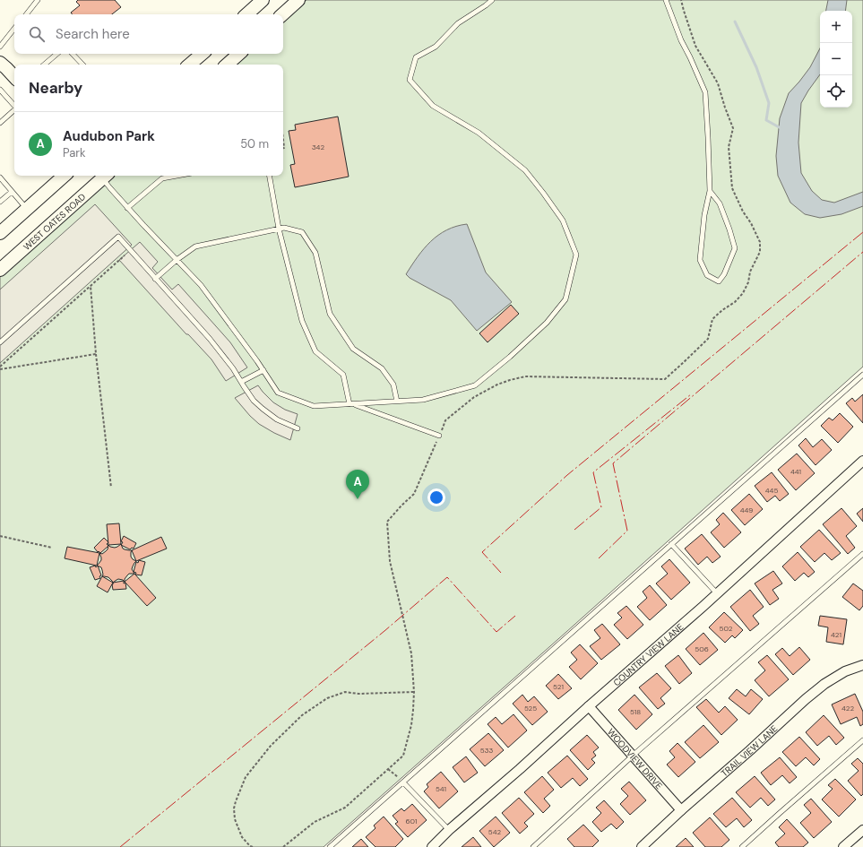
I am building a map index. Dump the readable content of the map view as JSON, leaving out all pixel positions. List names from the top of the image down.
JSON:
{
  "streets": {
    "main road": ["WEST OATES ROAD"],
    "street": ["COUNTRY VIEW LANE", "TRAIL VIEW LANE", "WOODVIEW DRIVE"]
  },
  "crossings": [
    ["COUNTRY VIEW LANE", "WOODVIEW DRIVE"],
    ["TRAIL VIEW LANE", "WOODVIEW DRIVE"]
  ],
  "house_numbers": [
    "342",
    "441",
    "445",
    "449",
    "502",
    "421",
    "506",
    "521",
    "525",
    "422",
    "518",
    "533",
    "541",
    "601",
    "542"
  ],
  "page": {
    "map_buttons": ["+", "−"],
    "search": "Search here",
    "heading": "Nearby",
    "list": [
      {
        "mark": "A",
        "name": "Audubon Park",
        "note": "Park",
        "value": "50 m"
      }
    ],
    "pins": "A"
  }
}
